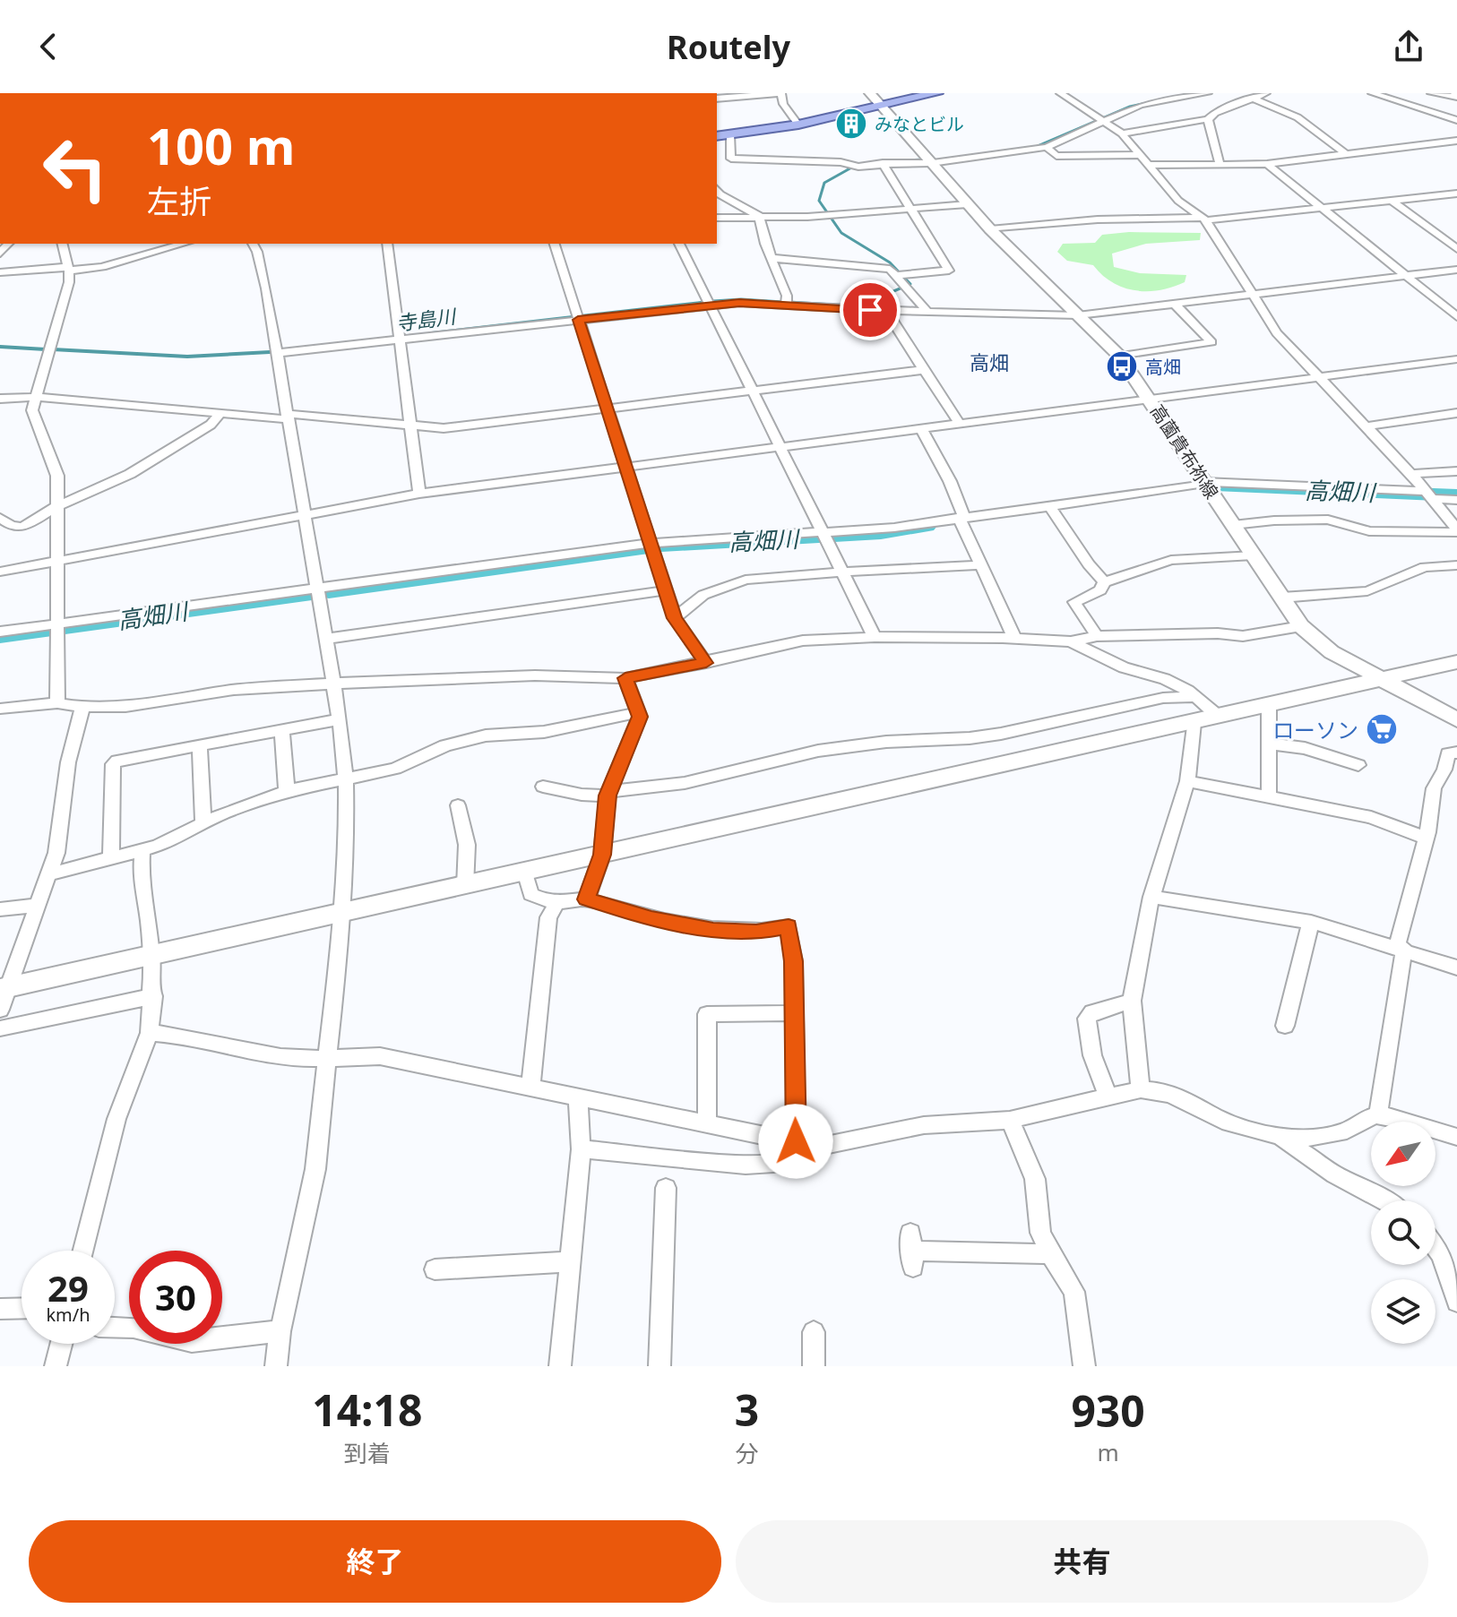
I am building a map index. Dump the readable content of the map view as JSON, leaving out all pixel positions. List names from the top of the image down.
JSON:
{
  "streets": {
    "main road": ["高薗貴布祢線"]
  },
  "districts": ["高畑"],
  "water": ["寺島川", "高畑川"],
  "places": {
    "building": ["みなとビル"],
    "bus stop": ["高畑"],
    "supermarket": ["ローソン"]
  },
  "north": "bottom left",
  "page": {
    "header": "Routely",
    "turn": ["100 m", "左折"],
    "speed": "29 km/h",
    "limit": "30",
    "eta": [
      "14:18",
      "到着",
      "3",
      "分",
      "930",
      "m"
    ],
    "buttons": ["終了", "共有"]
  }
}
